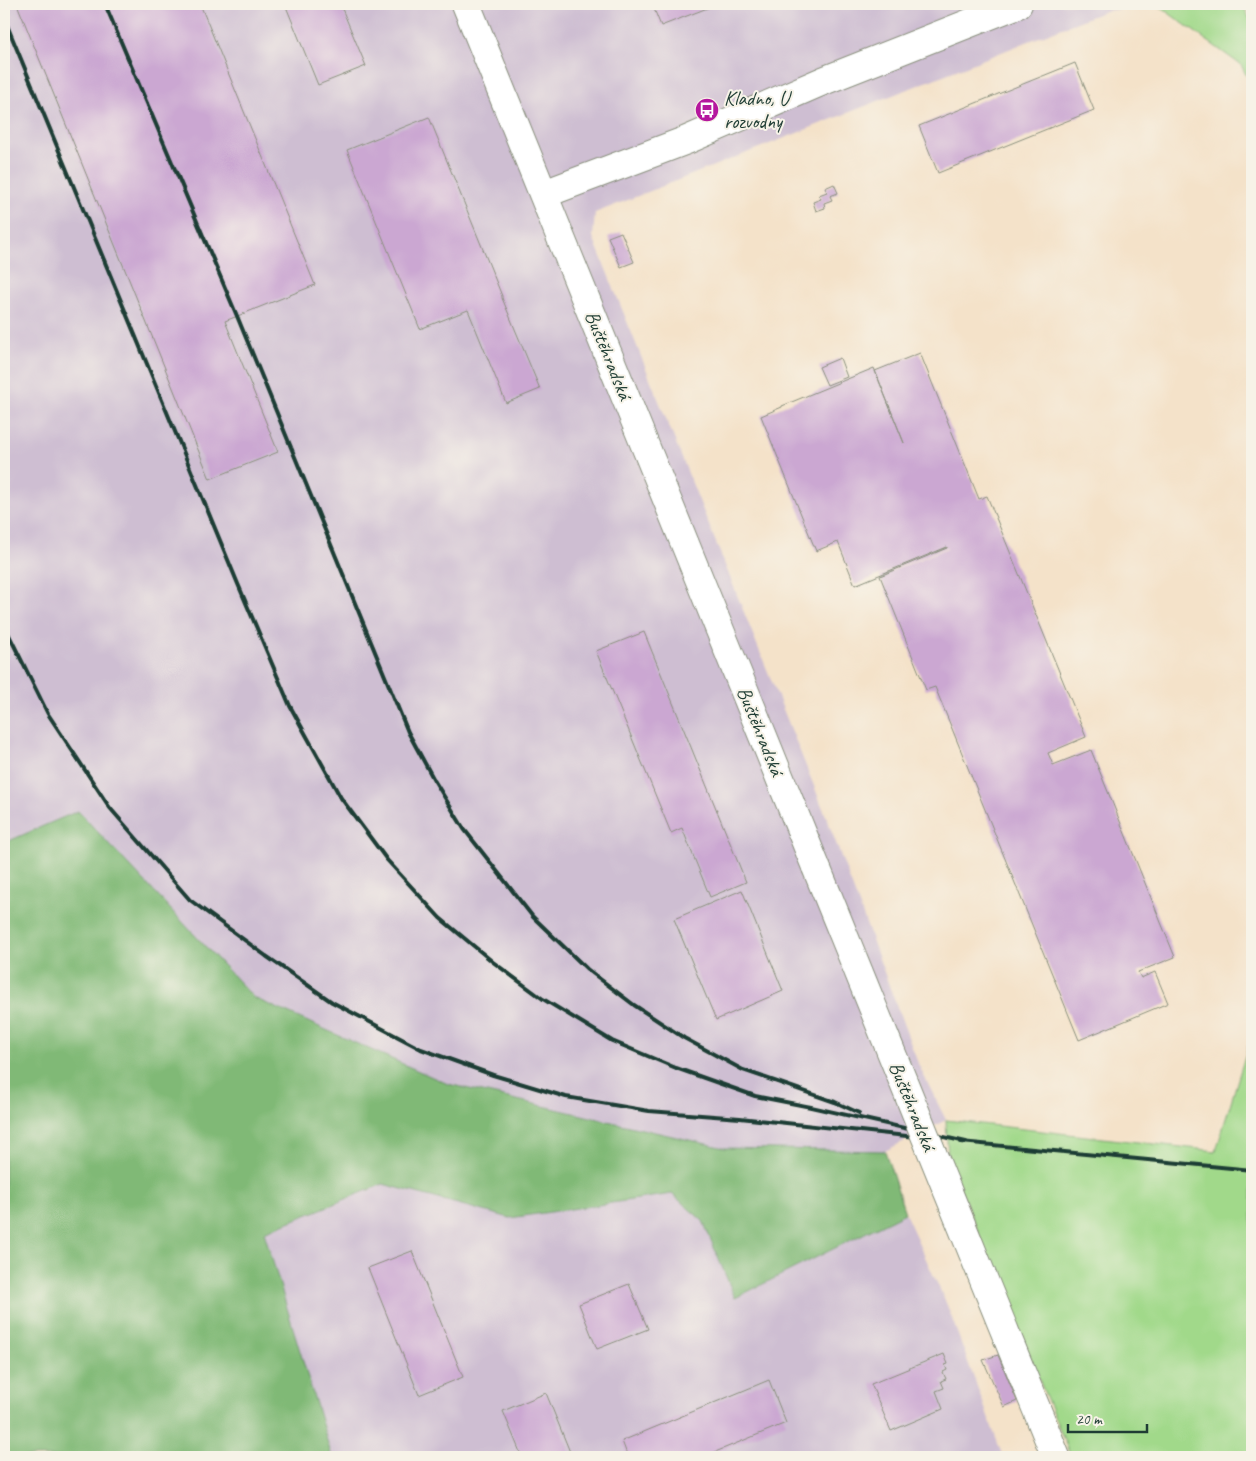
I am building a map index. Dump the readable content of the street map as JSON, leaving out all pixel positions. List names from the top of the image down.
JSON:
{
  "streets": {
    "street": ["Buštěhradská"]
  },
  "places": {
    "bus stop": ["Kladno, U rozvodny"]
  },
  "scale_bar": "20 m"
}
